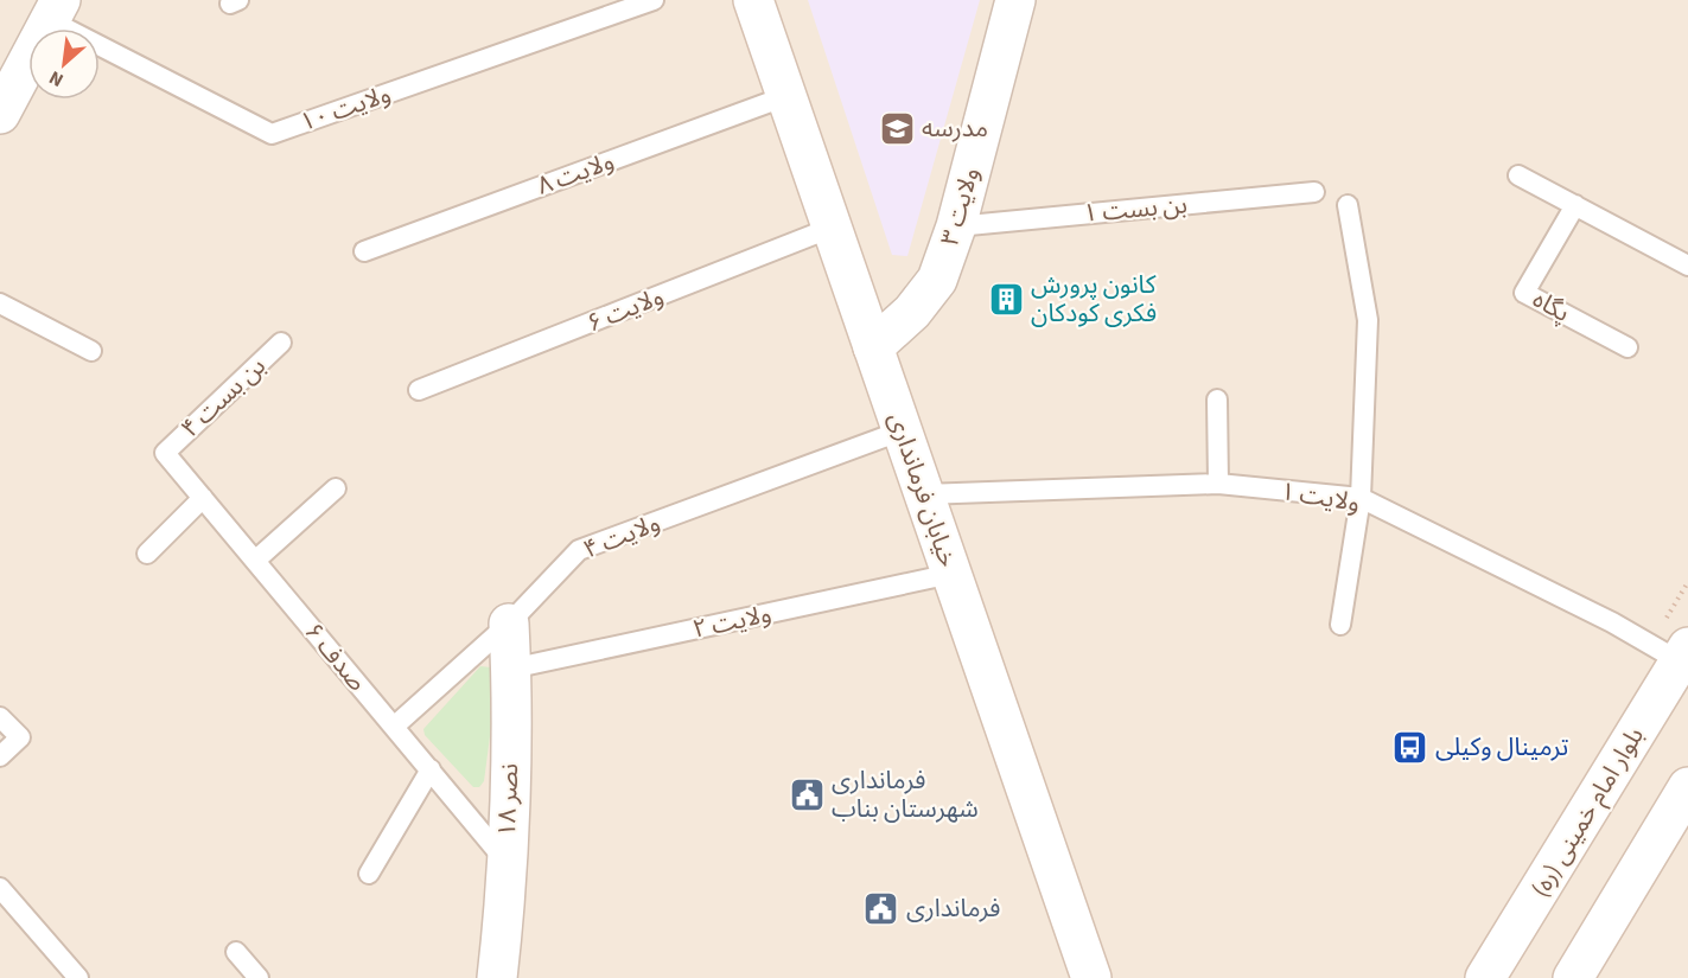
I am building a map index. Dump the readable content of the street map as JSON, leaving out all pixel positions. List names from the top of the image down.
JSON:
{
  "streets": {
    "main road": [
      "ولایت ۳",
      "خیابان فرمانداری",
      "نصر ۱۸",
      "بلوار امام خمینی (ره)"
    ],
    "lane": [
      "ولایت ۱۰",
      "ولایت ۸",
      "بن بست ۱",
      "پگاه",
      "ولایت ۶",
      "بن بست ۴",
      "ولایت ۱",
      "ولایت ۴",
      "ولایت ۲",
      "صدف ۶"
    ]
  },
  "crossings": [
    ["ولایت ۸", "خیابان فرمانداری"],
    ["ولایت ۳", "بن بست ۱"],
    ["ولایت ۳", "خیابان فرمانداری"],
    ["ولایت ۶", "خیابان فرمانداری"],
    ["بن بست ۴", "صدف ۶"],
    ["خیابان فرمانداری", "ولایت ۱"],
    ["خیابان فرمانداری", "ولایت ۴"],
    ["خیابان فرمانداری", "ولایت ۲"],
    ["ولایت ۱", "بلوار امام خمینی (ره)"],
    ["ولایت ۴", "صدف ۶"],
    ["ولایت ۴", "نصر ۱۸"],
    ["ولایت ۲", "نصر ۱۸"],
    ["صدف ۶", "نصر ۱۸"]
  ],
  "places": {
    "school or university": ["مدرسه"],
    "building": ["کانون پرورش فکری کودکان"],
    "bus stop": ["ترمینال وکیلی"],
    "public building": ["فرمانداری شهرستان بناب", "فرمانداری"]
  },
  "north": "bottom left"
}
